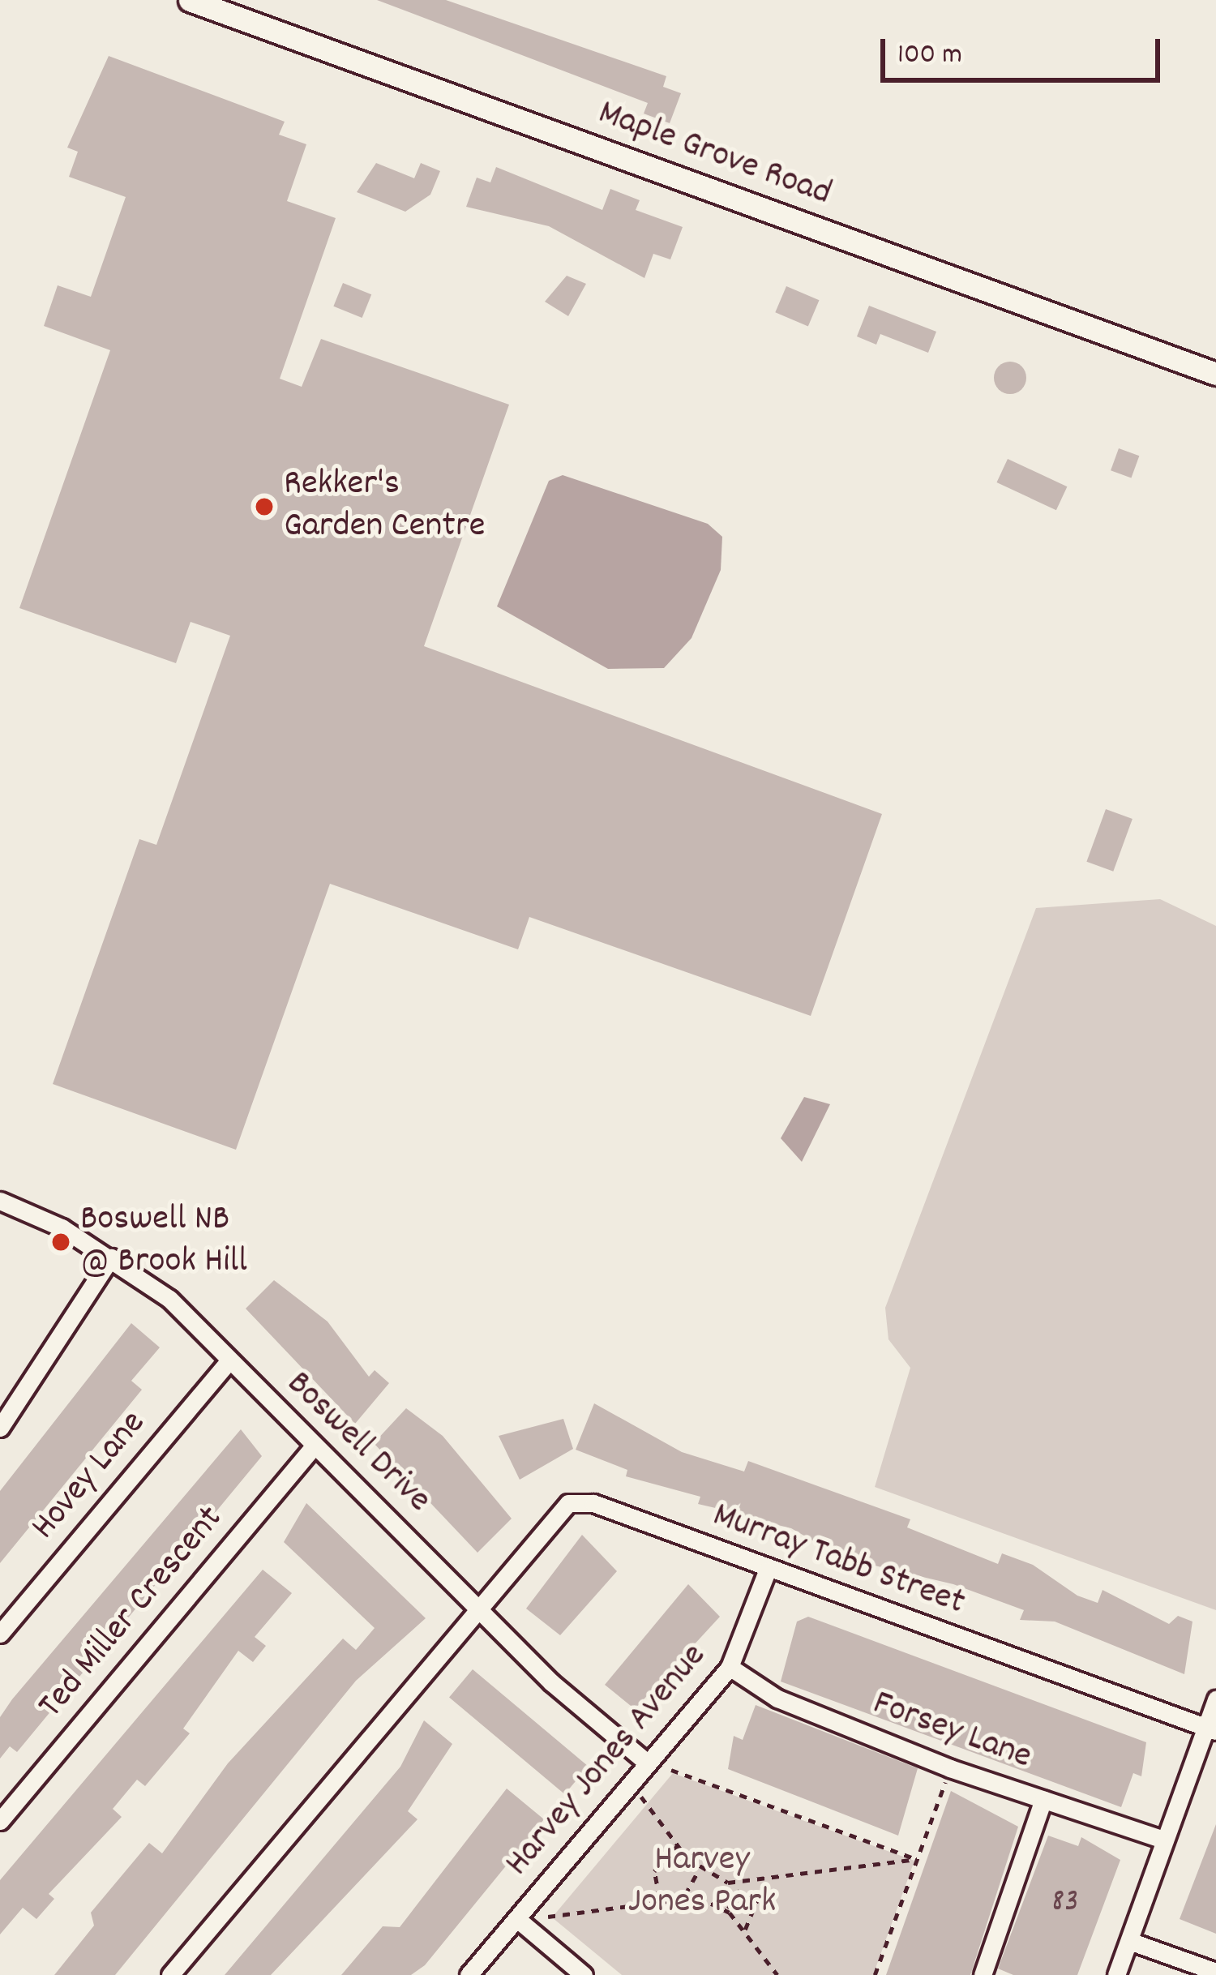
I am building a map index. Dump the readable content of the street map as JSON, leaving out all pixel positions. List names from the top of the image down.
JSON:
{
  "streets": {
    "street": [
      "Maple Grove Road",
      "Boswell Drive",
      "Hovey Lane",
      "Murray Tabb Street",
      "Ted Miller Crescent",
      "Forsey Lane",
      "Harvey Jones Avenue"
    ]
  },
  "crossings": [
    ["Boswell Drive", "Hovey Lane"],
    ["Boswell Drive", "Murray Tabb Street"],
    ["Boswell Drive", "Ted Miller Crescent"],
    ["Boswell Drive", "Harvey Jones Avenue"],
    ["Murray Tabb Street", "Harvey Jones Avenue"],
    ["Forsey Lane", "Harvey Jones Avenue"]
  ],
  "parks": ["Harvey Jones Park"],
  "places": ["Rekker's Garden Centre", "Boswell NB @ Brook Hill"],
  "house_numbers": ["83"],
  "scale_bar": "100 m"
}
